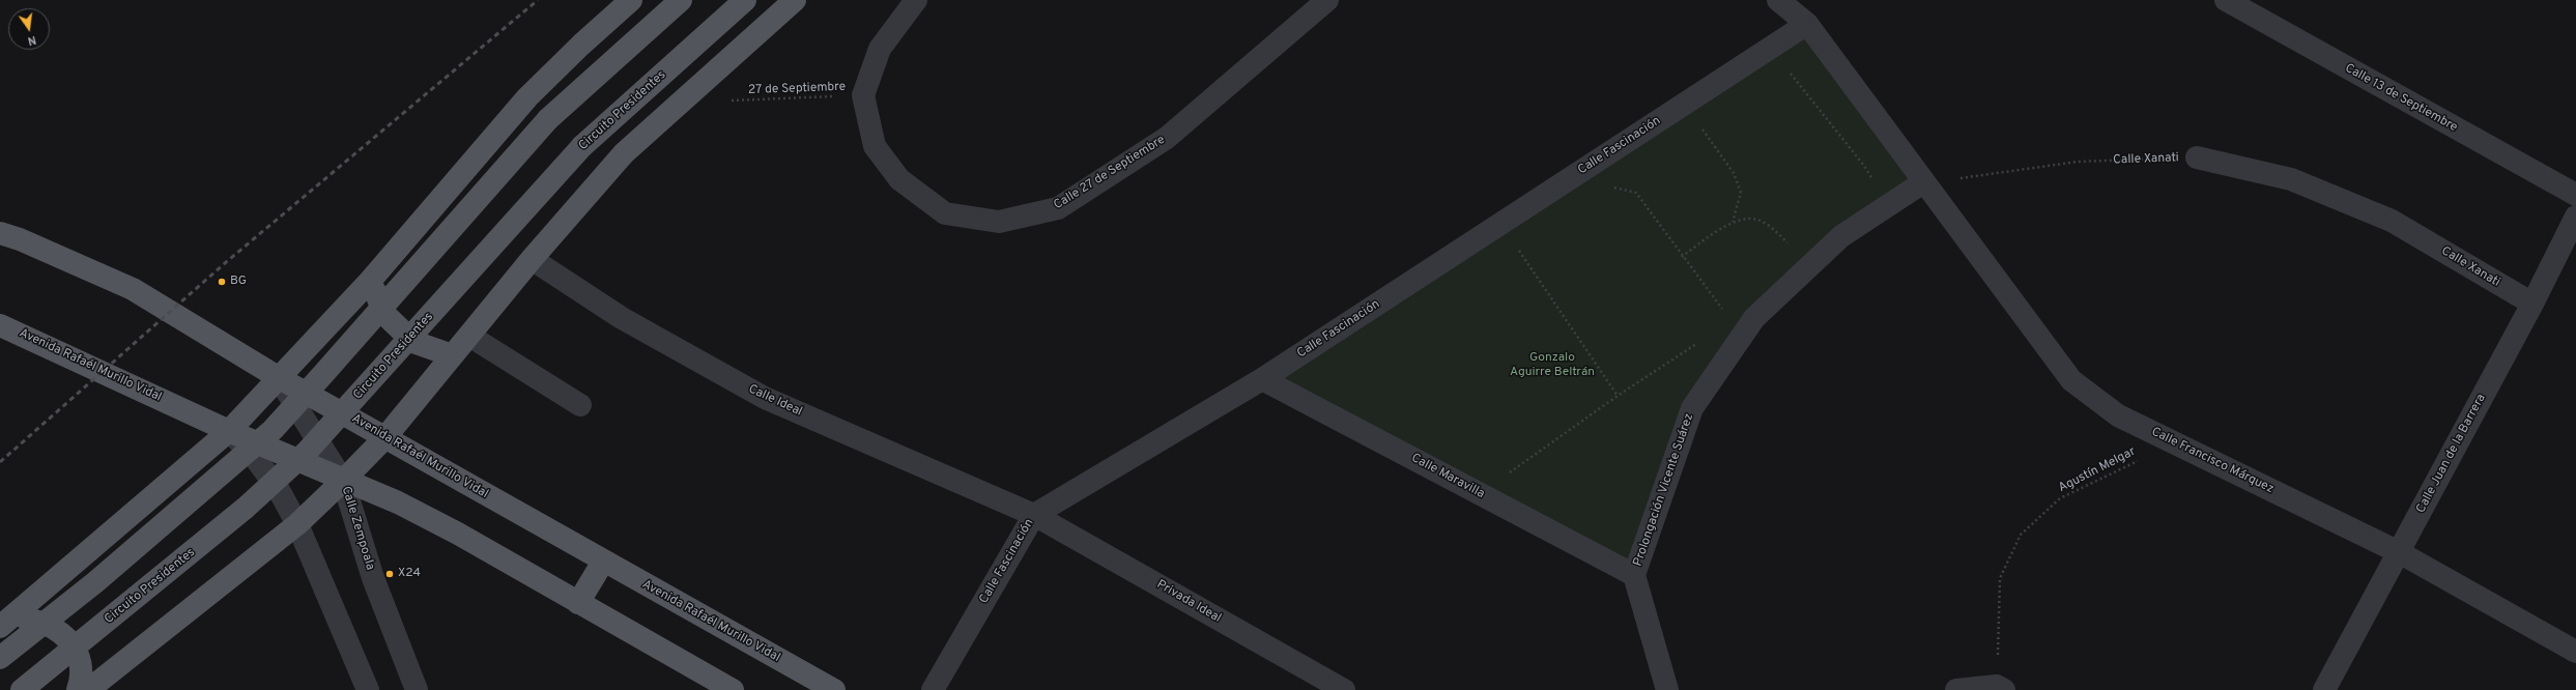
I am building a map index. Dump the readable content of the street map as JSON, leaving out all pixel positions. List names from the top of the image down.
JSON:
{
  "streets": {
    "main road": ["Circuito Presidentes", "Avenida Rafaél Murillo Vidal"],
    "street": [
      "Calle 13 de Septiembre",
      "Calle Fascinación",
      "Calle Xanati",
      "Calle 27 de Septiembre",
      "Calle Ideal",
      "Calle Juan de la Barrera",
      "Calle Francisco Márquez",
      "Calle Maravilla",
      "Prolongación Vicente Suárez",
      "Calle Zempoala",
      "Privada Ideal"
    ],
    "path": ["27 de Septiembre", "Agustín Melgar"]
  },
  "crossings": [
    ["27 de Septiembre", "Calle 27 de Septiembre"],
    ["Calle Fascinación", "Calle Ideal"],
    ["Calle Fascinación", "Calle Maravilla"],
    ["Calle Fascinación", "Privada Ideal"],
    ["Calle Xanati", "Calle Juan de la Barrera"],
    ["Calle Xanati", "Calle Francisco Márquez"],
    ["Calle Xanati", "Prolongación Vicente Suárez"],
    ["Avenida Rafaél Murillo Vidal", "Calle Zempoala"],
    ["Calle Ideal", "Privada Ideal"],
    ["Calle Juan de la Barrera", "Calle Francisco Márquez"],
    ["Calle Francisco Márquez", "Agustín Melgar"],
    ["Calle Francisco Márquez", "Prolongación Vicente Suárez"],
    ["Calle Maravilla", "Prolongación Vicente Suárez"]
  ],
  "parks": ["Gonzalo Aguirre Beltrán"],
  "places": ["BG", "X24"],
  "north": "bottom"
}
